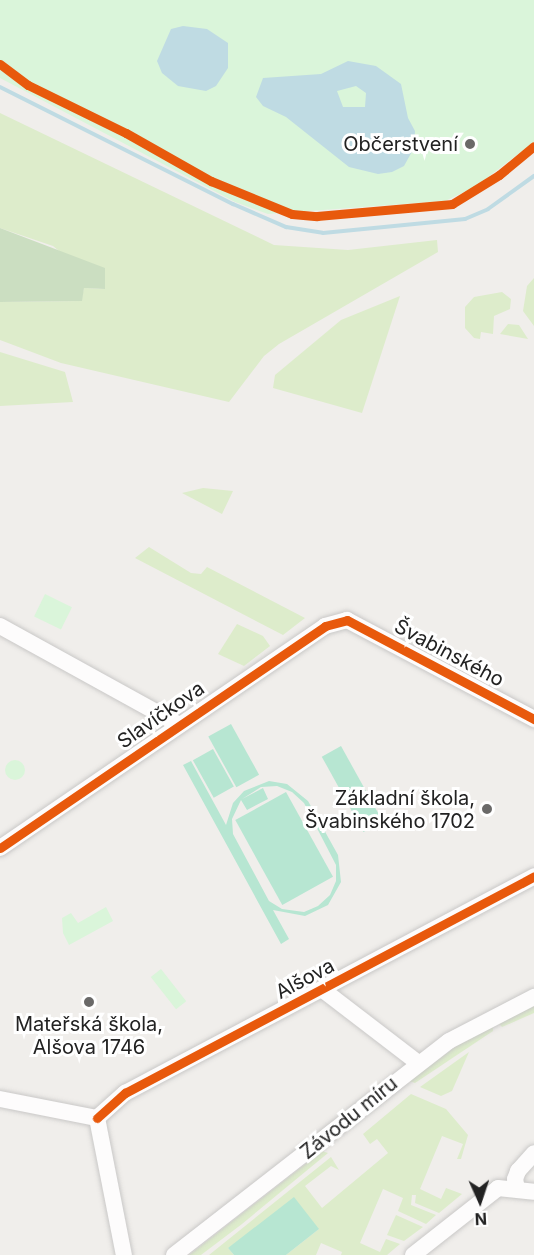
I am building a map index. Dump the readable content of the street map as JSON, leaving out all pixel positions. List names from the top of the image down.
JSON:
{
  "streets": {
    "street": [
      "Švabinského",
      "Slavíčkova",
      "Alšova",
      "Závodu míru"
    ]
  },
  "crossings": [
    ["Švabinského", "Slavíčkova"]
  ],
  "places": ["Občerstvení", "Základní škola, Švabinského 1702", "Mateřská škola, Alšova 1746"],
  "north": "bottom"
}
